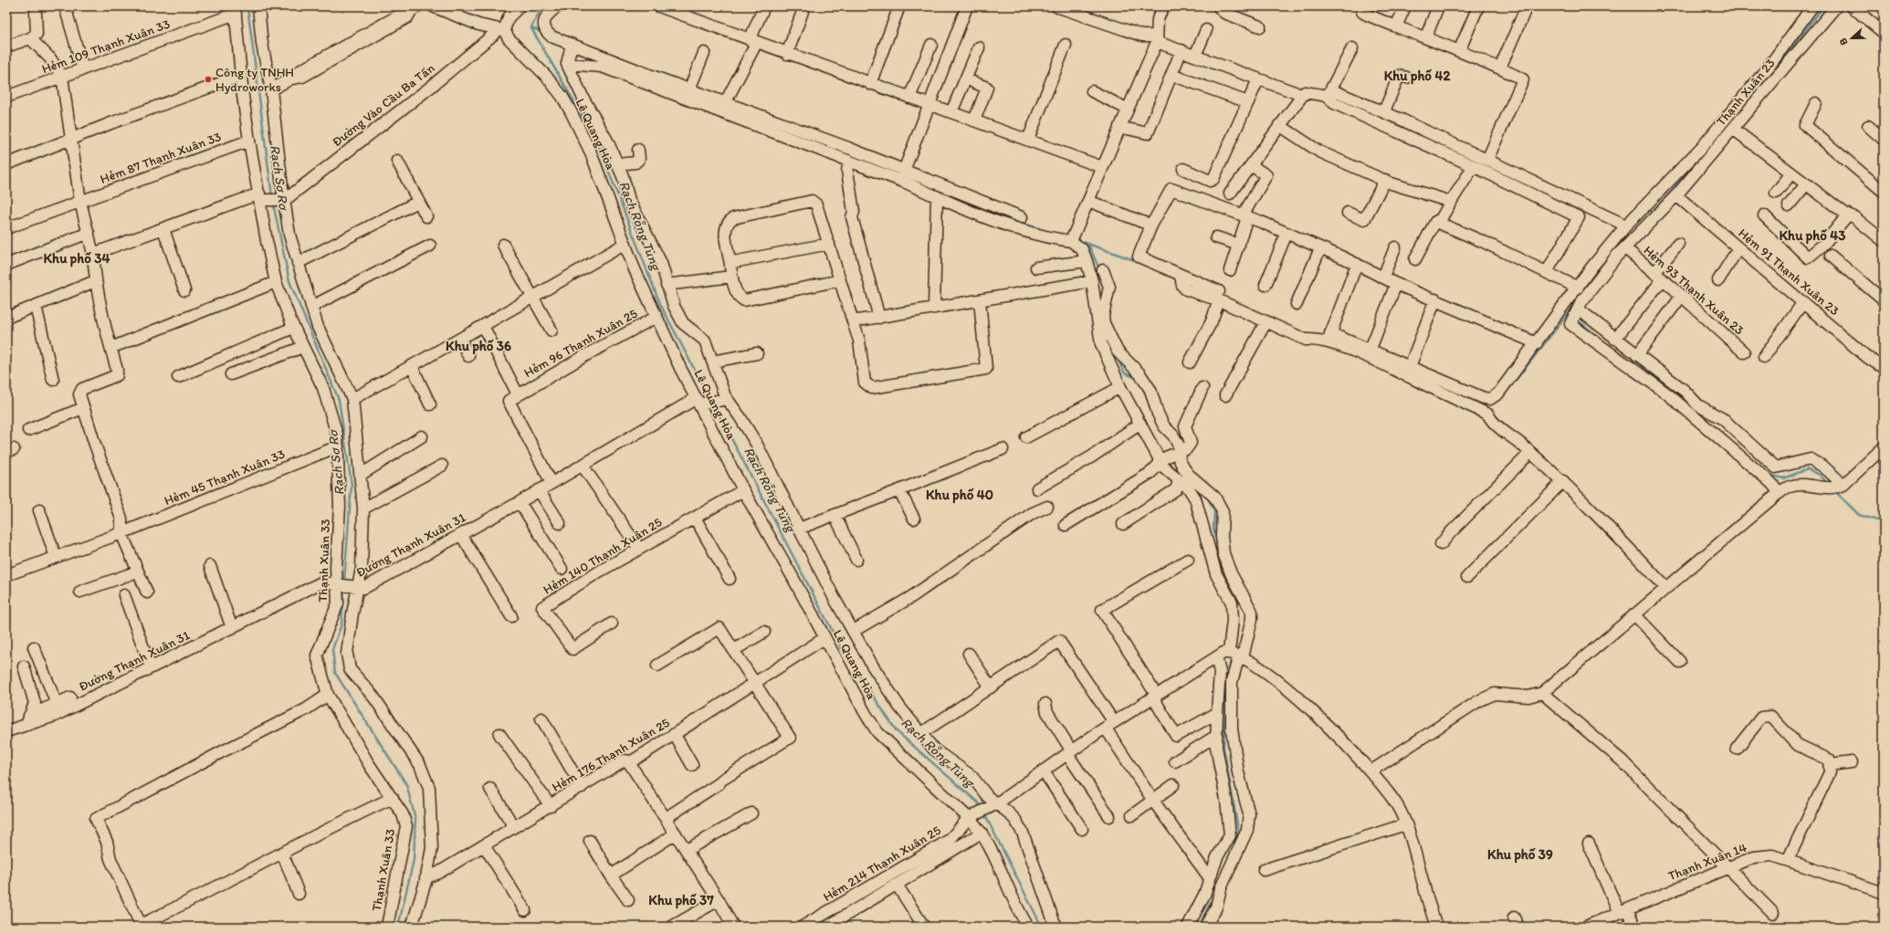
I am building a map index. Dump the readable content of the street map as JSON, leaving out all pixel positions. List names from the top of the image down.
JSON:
{
  "streets": {
    "street": [
      "Hẻm 109 Thạnh Xuân 33",
      "Thạnh Xuân 23",
      "Đường Vào Cầu Ba Tấn",
      "Lê Quang Hòa",
      "Hẻm 87 Thạnh Xuân 33",
      "Hẻm 91 Thạnh Xuân 23",
      "Hẻm 93 Thạnh Xuân 23",
      "Hẻm 96 Thạnh Xuân 25",
      "Hẻm 45 Thạnh Xuân 33",
      "Đường Thạnh Xuân 31",
      "Hẻm 140 Thạnh Xuân 25",
      "Thạnh Xuân 33",
      "Hẻm 176 Thạnh Xuân 25",
      "Thạnh Xuân 14",
      "Hẻm 214 Thạnh Xuân 25"
    ]
  },
  "crossings": [
    ["Hẻm 109 Thạnh Xuân 33", "Thạnh Xuân 33"],
    ["Thạnh Xuân 23", "Hẻm 91 Thạnh Xuân 23"],
    ["Thạnh Xuân 23", "Hẻm 93 Thạnh Xuân 23"],
    ["Đường Vào Cầu Ba Tấn", "Lê Quang Hòa"],
    ["Lê Quang Hòa", "Hẻm 96 Thạnh Xuân 25"],
    ["Lê Quang Hòa", "Đường Thạnh Xuân 31"],
    ["Lê Quang Hòa", "Hẻm 140 Thạnh Xuân 25"],
    ["Lê Quang Hòa", "Hẻm 176 Thạnh Xuân 25"],
    ["Lê Quang Hòa", "Hẻm 214 Thạnh Xuân 25"],
    ["Hẻm 87 Thạnh Xuân 33", "Thạnh Xuân 33"],
    ["Hẻm 45 Thạnh Xuân 33", "Thạnh Xuân 33"],
    ["Đường Thạnh Xuân 31", "Thạnh Xuân 33"]
  ],
  "districts": [
    "Khu phố 42",
    "Khu phố 43",
    "Khu phố 34",
    "Khu phố 36",
    "Khu phố 40",
    "Khu phố 39",
    "Khu phố 37"
  ],
  "water": ["Rạch Sơ Rơ", "Rạch Rỗng Tùng"],
  "places": ["Công ty TNHH Hydroworks"],
  "north": "left"
}
